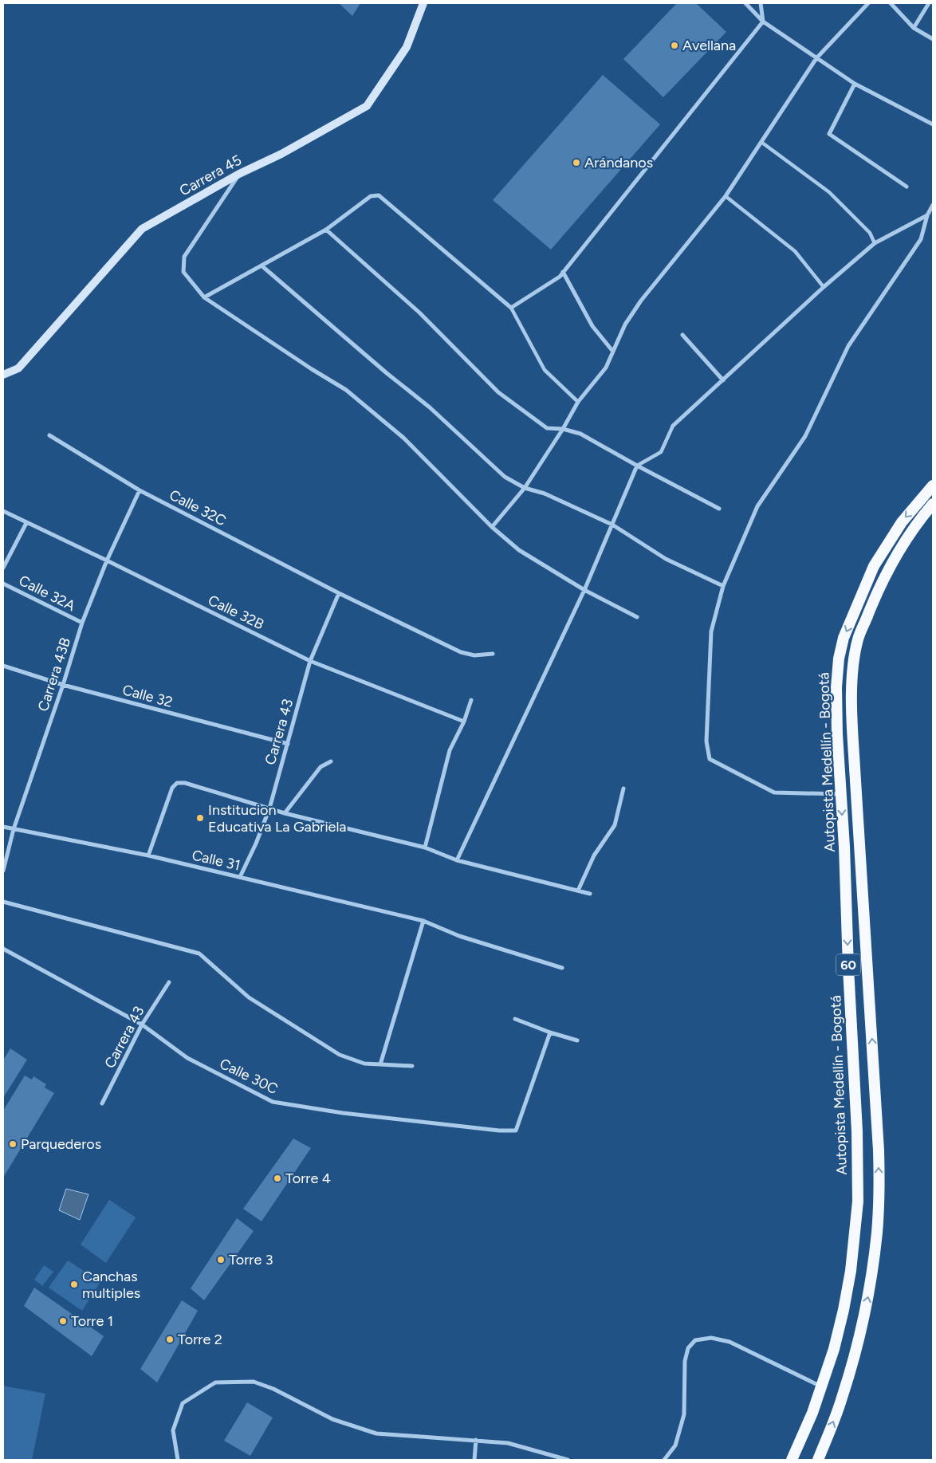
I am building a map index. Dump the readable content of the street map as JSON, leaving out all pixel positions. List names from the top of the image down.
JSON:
{
  "streets": {
    "highway": ["Autopista Medellín - Bogotá", "60"],
    "main road": ["Carrera 45"],
    "street": [
      "Calle 32C",
      "Calle 32A",
      "Calle 32B",
      "Carrera 43B",
      "Calle 32",
      "Carrera 43",
      "Calle 31",
      "Calle 30C"
    ]
  },
  "crossings": [
    ["Calle 32C", "Carrera 43B"],
    ["Calle 32C", "Carrera 43"],
    ["Calle 32A", "Carrera 43B"],
    ["Calle 32B", "Carrera 43B"],
    ["Calle 32B", "Carrera 43"],
    ["Carrera 43B", "Calle 32"],
    ["Carrera 43B", "Calle 31"],
    ["Calle 32", "Carrera 43"],
    ["Carrera 43", "Calle 31"],
    ["Carrera 43", "Calle 30C"]
  ],
  "places": [
    "Avellana",
    "Arándanos",
    "Institucion Educativa La Gabriela",
    "Parquederos",
    "Torre 4",
    "Torre 3",
    "Canchas multiples",
    "Torre 1",
    "Torre 2"
  ]
}
